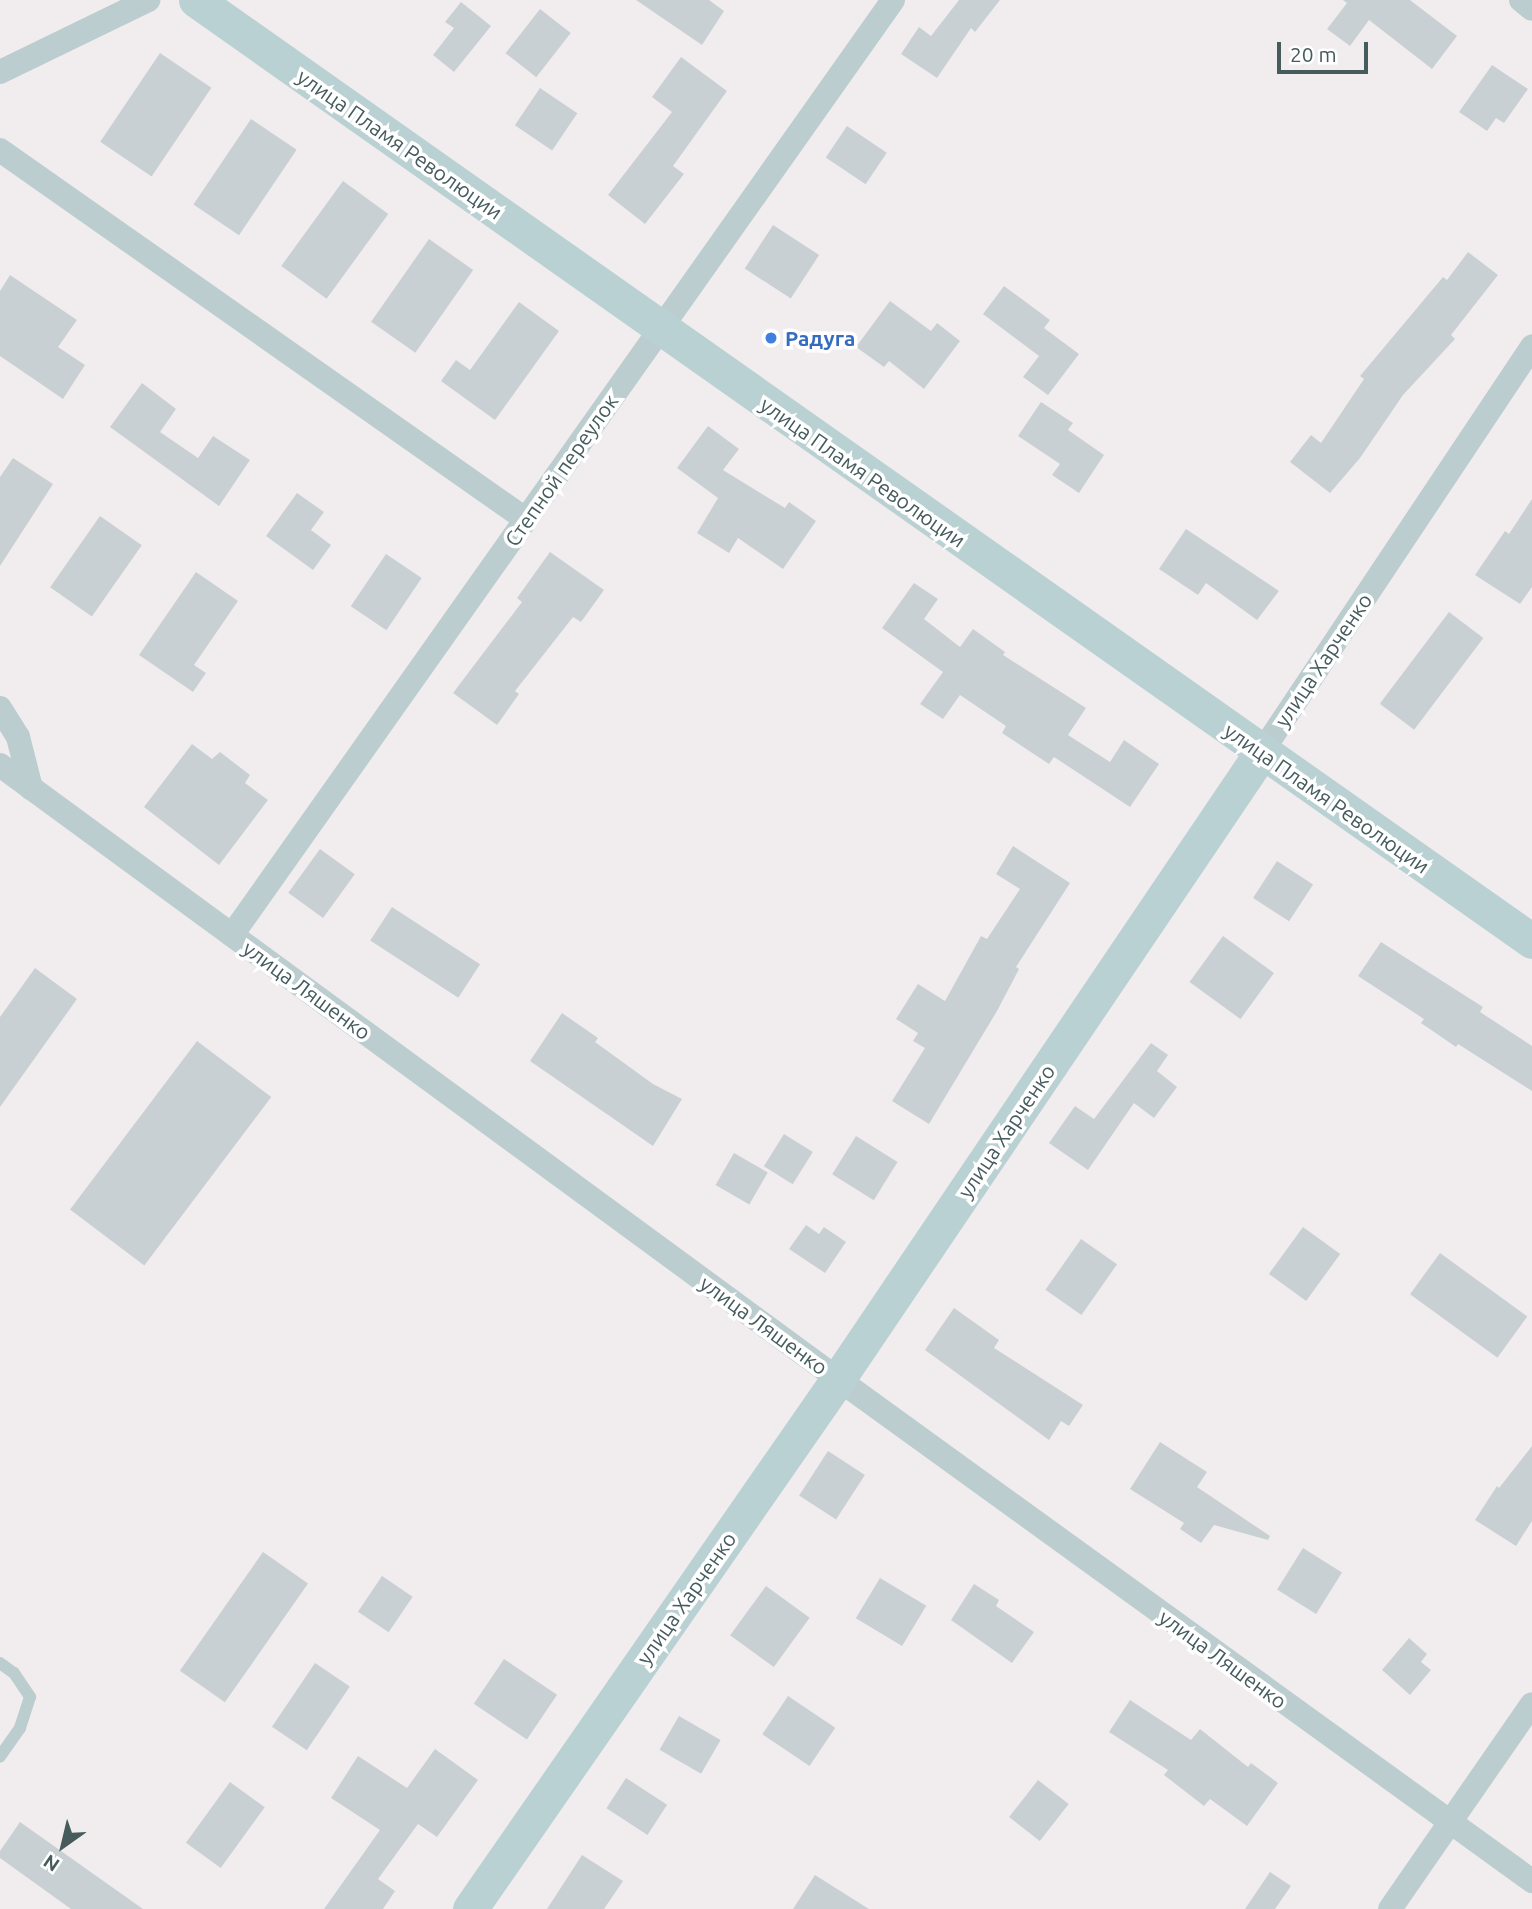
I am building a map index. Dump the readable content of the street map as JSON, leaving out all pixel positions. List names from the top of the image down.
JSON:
{
  "streets": {
    "street": [
      "улица Пламя Революции",
      "Степной переулок",
      "улица Харченко",
      "улица Ляшенко"
    ]
  },
  "crossings": [
    ["улица Пламя Революции", "Степной переулок"],
    ["улица Пламя Революции", "улица Харченко"],
    ["Степной переулок", "улица Ляшенко"],
    ["улица Харченко", "улица Ляшенко"]
  ],
  "places": ["Радуга"],
  "scale_bar": "20 m",
  "north": "bottom left"
}
